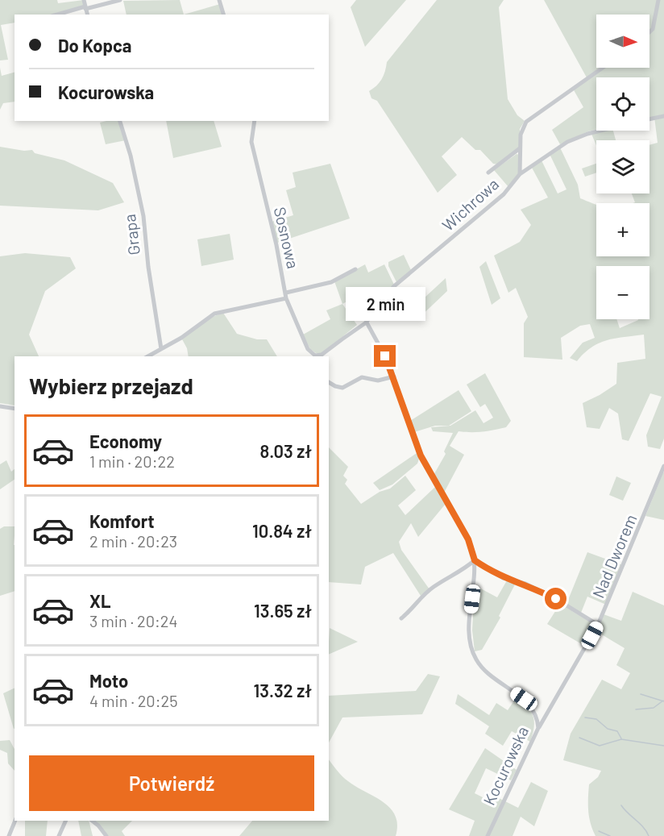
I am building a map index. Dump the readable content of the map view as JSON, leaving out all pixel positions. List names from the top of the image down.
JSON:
{
  "streets": {
    "street": [
      "Wichrowa",
      "Grapa",
      "Sosnowa",
      "Nad Dworem",
      "Kocurowska"
    ]
  },
  "crossings": [
    ["Wichrowa", "Sosnowa"],
    ["Wichrowa", "Kocurowska"],
    ["Nad Dworem", "Kocurowska"]
  ],
  "north": "right",
  "page": {
    "map_buttons": ["+", "−"],
    "banner": ["Do Kopca", "Kocurowska"],
    "bubble": "2 min",
    "heading": "Wybierz przejazd",
    "list": [
      {
        "name": "Economy",
        "note": "1 min · 20:22",
        "value": "8.03 zł"
      },
      {
        "name": "Komfort",
        "note": "2 min · 20:23",
        "value": "10.84 zł"
      },
      {
        "name": "XL",
        "note": "3 min · 20:24",
        "value": "13.65 zł"
      },
      {
        "name": "Moto",
        "note": "4 min · 20:25",
        "value": "13.32 zł"
      }
    ],
    "buttons": "Potwierdź"
  }
}
